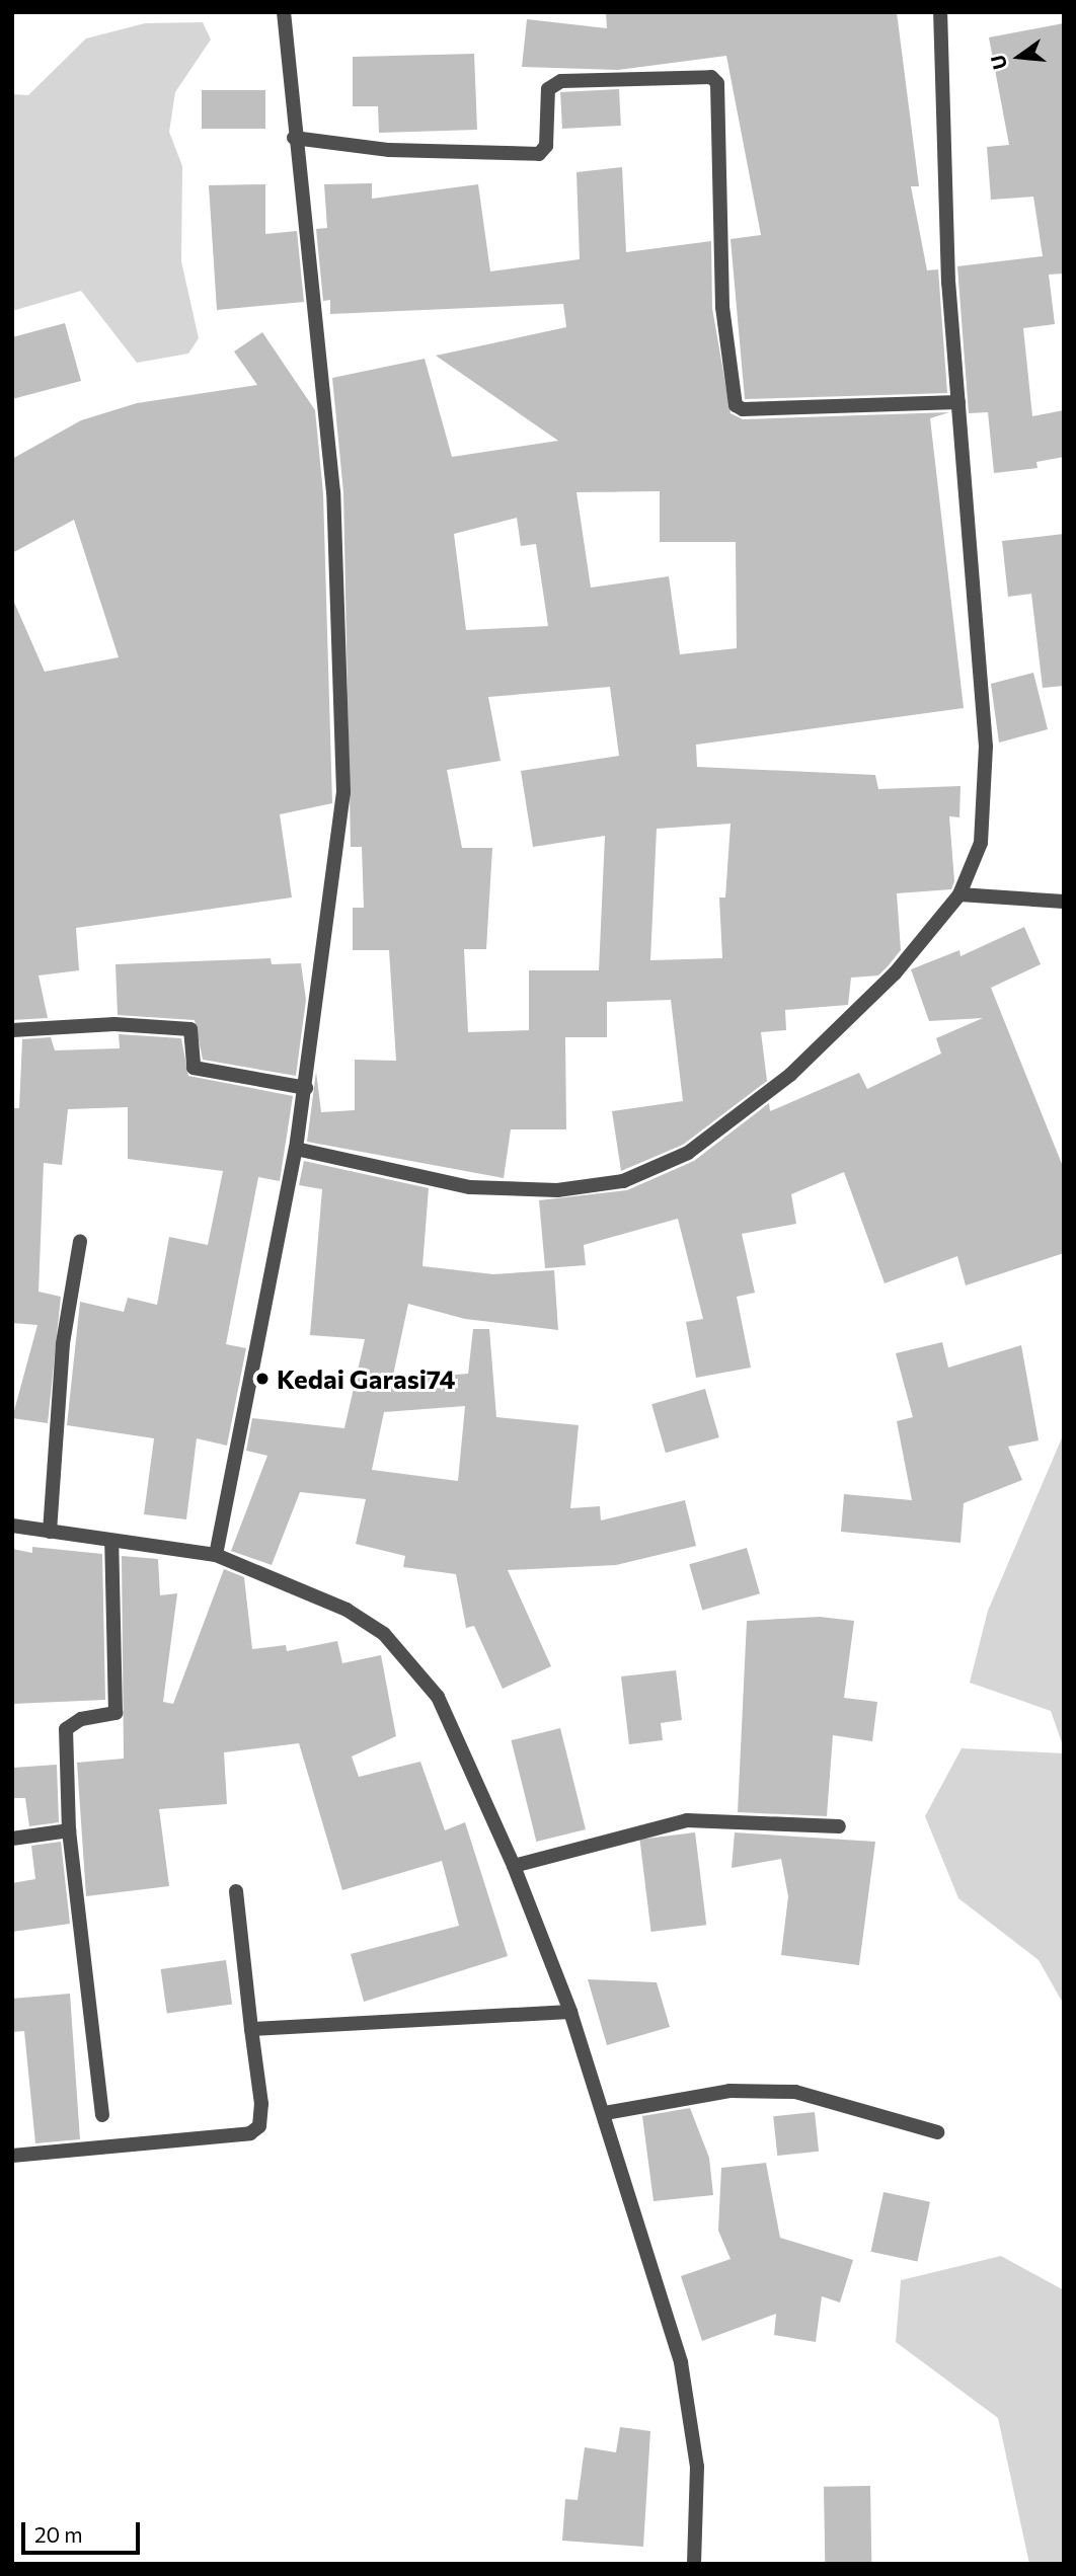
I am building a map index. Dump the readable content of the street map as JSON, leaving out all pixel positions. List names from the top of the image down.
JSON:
{
  "places": ["Kedai Garasi74"],
  "scale_bar": "20 m",
  "north": "left"
}
